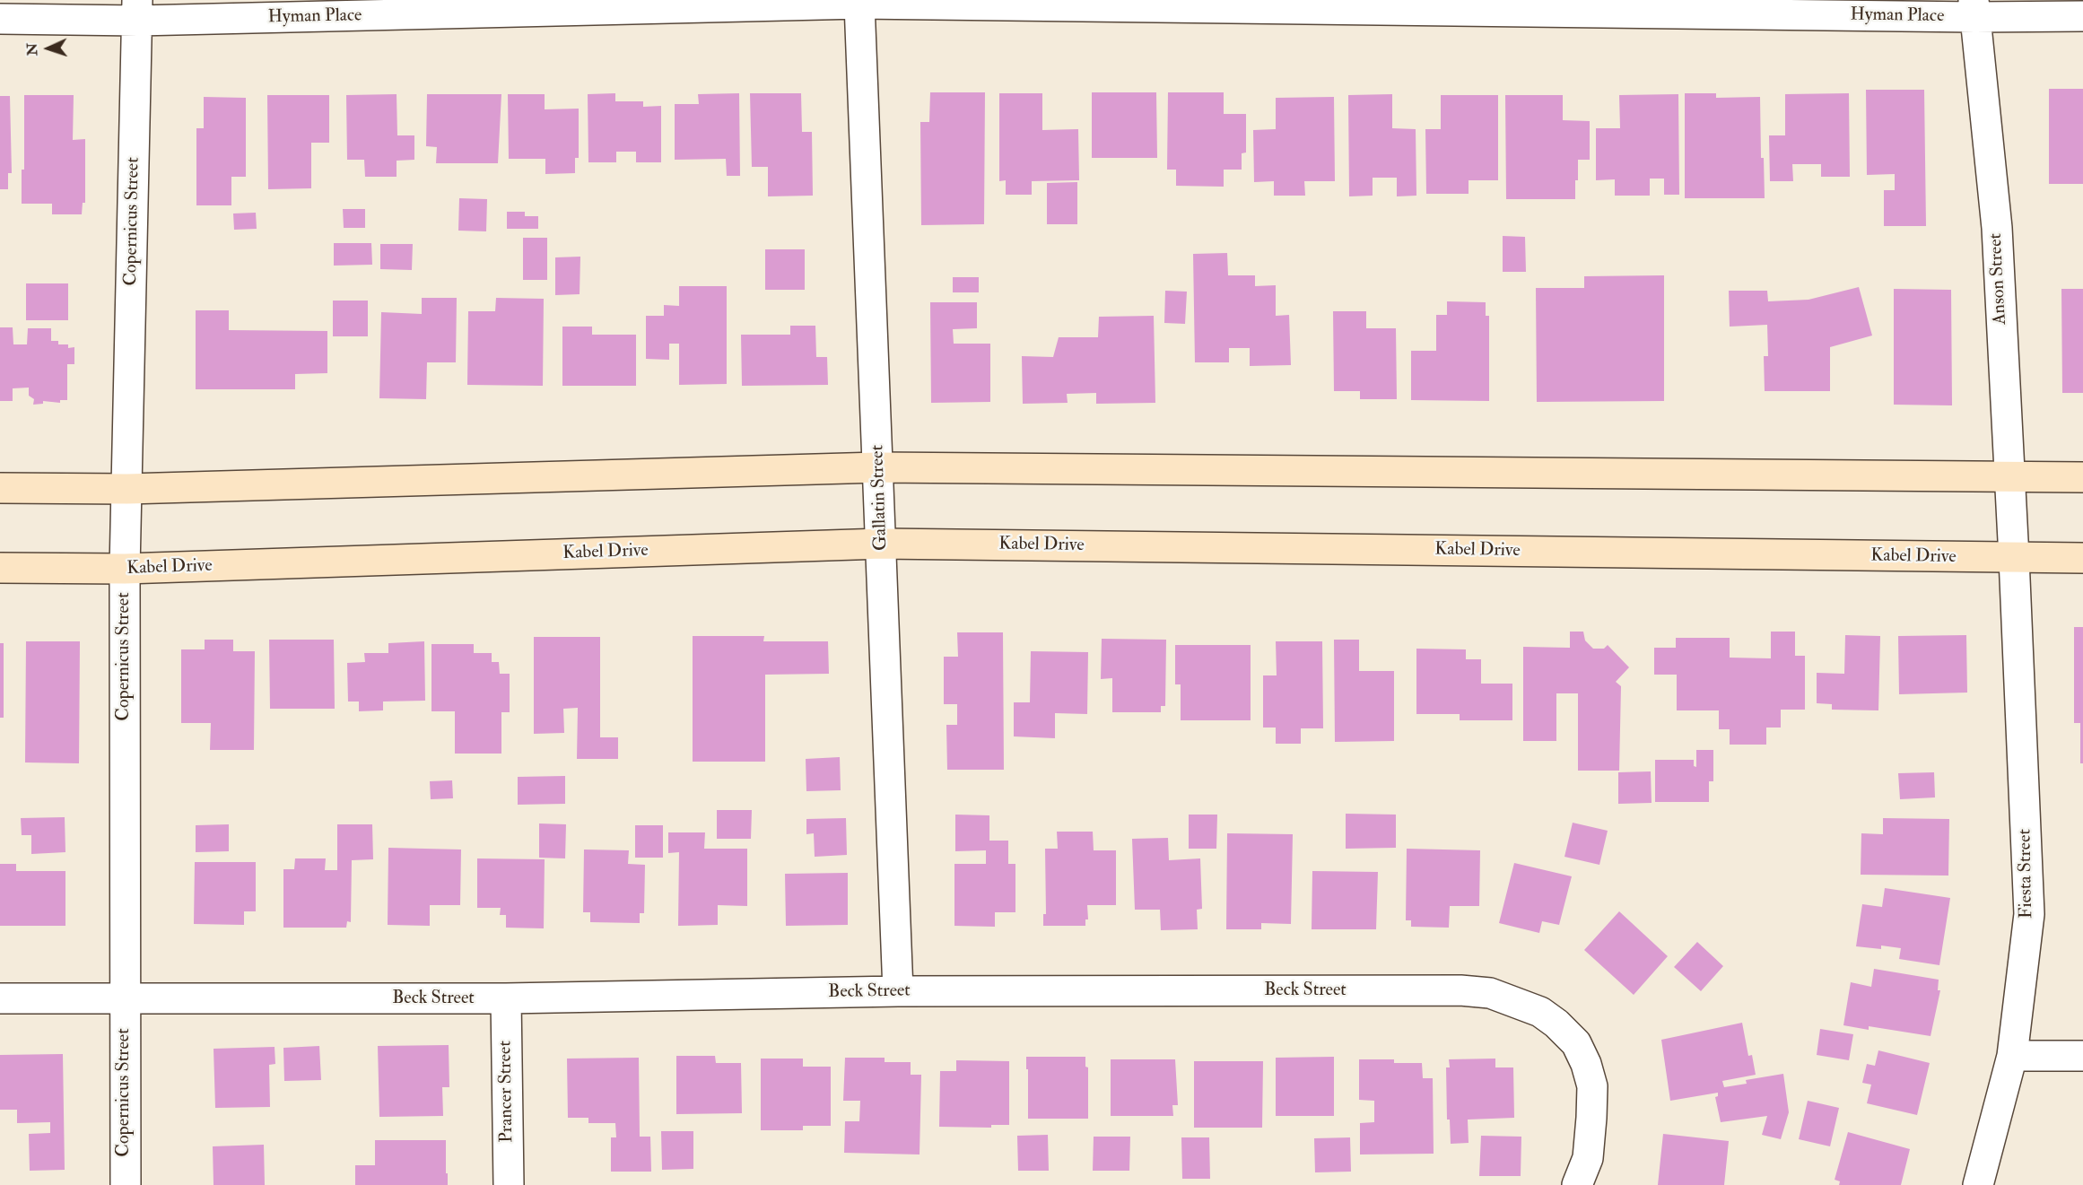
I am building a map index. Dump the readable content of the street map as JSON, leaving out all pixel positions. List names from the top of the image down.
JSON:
{
  "streets": {
    "street": [
      "Hyman Place",
      "Copernicus Street",
      "Anson Street",
      "Gallatin Street",
      "Kabel Drive",
      "Fiesta Street",
      "Beck Street",
      "Prancer Street"
    ]
  },
  "crossings": [
    ["Hyman Place", "Copernicus Street"],
    ["Hyman Place", "Anson Street"],
    ["Hyman Place", "Gallatin Street"],
    ["Copernicus Street", "Kabel Drive"],
    ["Copernicus Street", "Beck Street"],
    ["Anson Street", "Kabel Drive"],
    ["Anson Street", "Fiesta Street"],
    ["Gallatin Street", "Kabel Drive"],
    ["Gallatin Street", "Beck Street"],
    ["Kabel Drive", "Fiesta Street"],
    ["Beck Street", "Prancer Street"]
  ],
  "north": "left"
}
